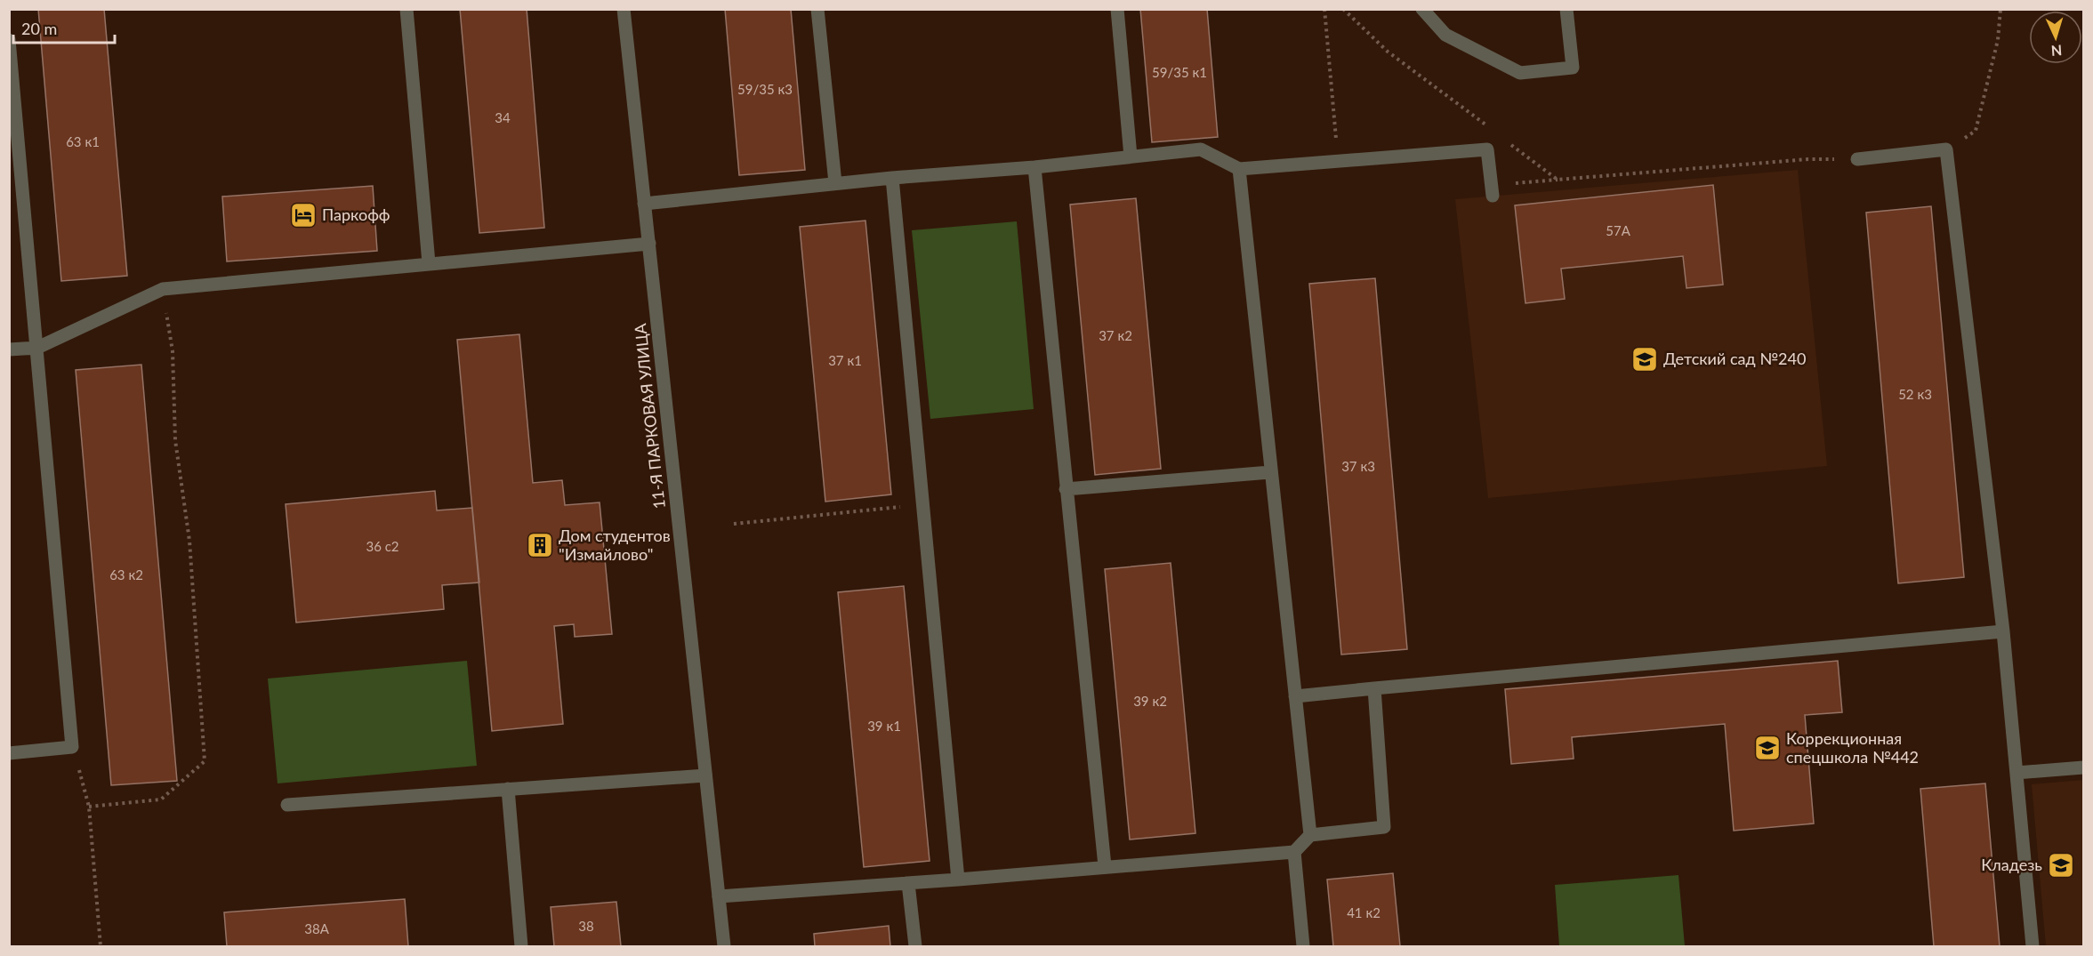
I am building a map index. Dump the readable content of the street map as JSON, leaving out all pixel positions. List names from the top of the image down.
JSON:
{
  "streets": {
    "street": ["11-Я ПАРКОВАЯ УЛИЦА"]
  },
  "places": {
    "hotel": ["Паркофф"],
    "school or university": ["Детский сад №240", "Коррекционная спецшкола №442", "Кладезь"],
    "building": ["Дом студентов \"Измайлово\""]
  },
  "house_numbers": [
    "59/35 к1",
    "59/35 к3",
    "34",
    "63 к1",
    "57А",
    "37 к2",
    "37 к1",
    "52 к3",
    "37 к3",
    "36 с2",
    "63 к2",
    "39 к2",
    "39 к1",
    "41 к2",
    "38",
    "38А"
  ],
  "scale_bar": "20 m",
  "north": "bottom"
}
